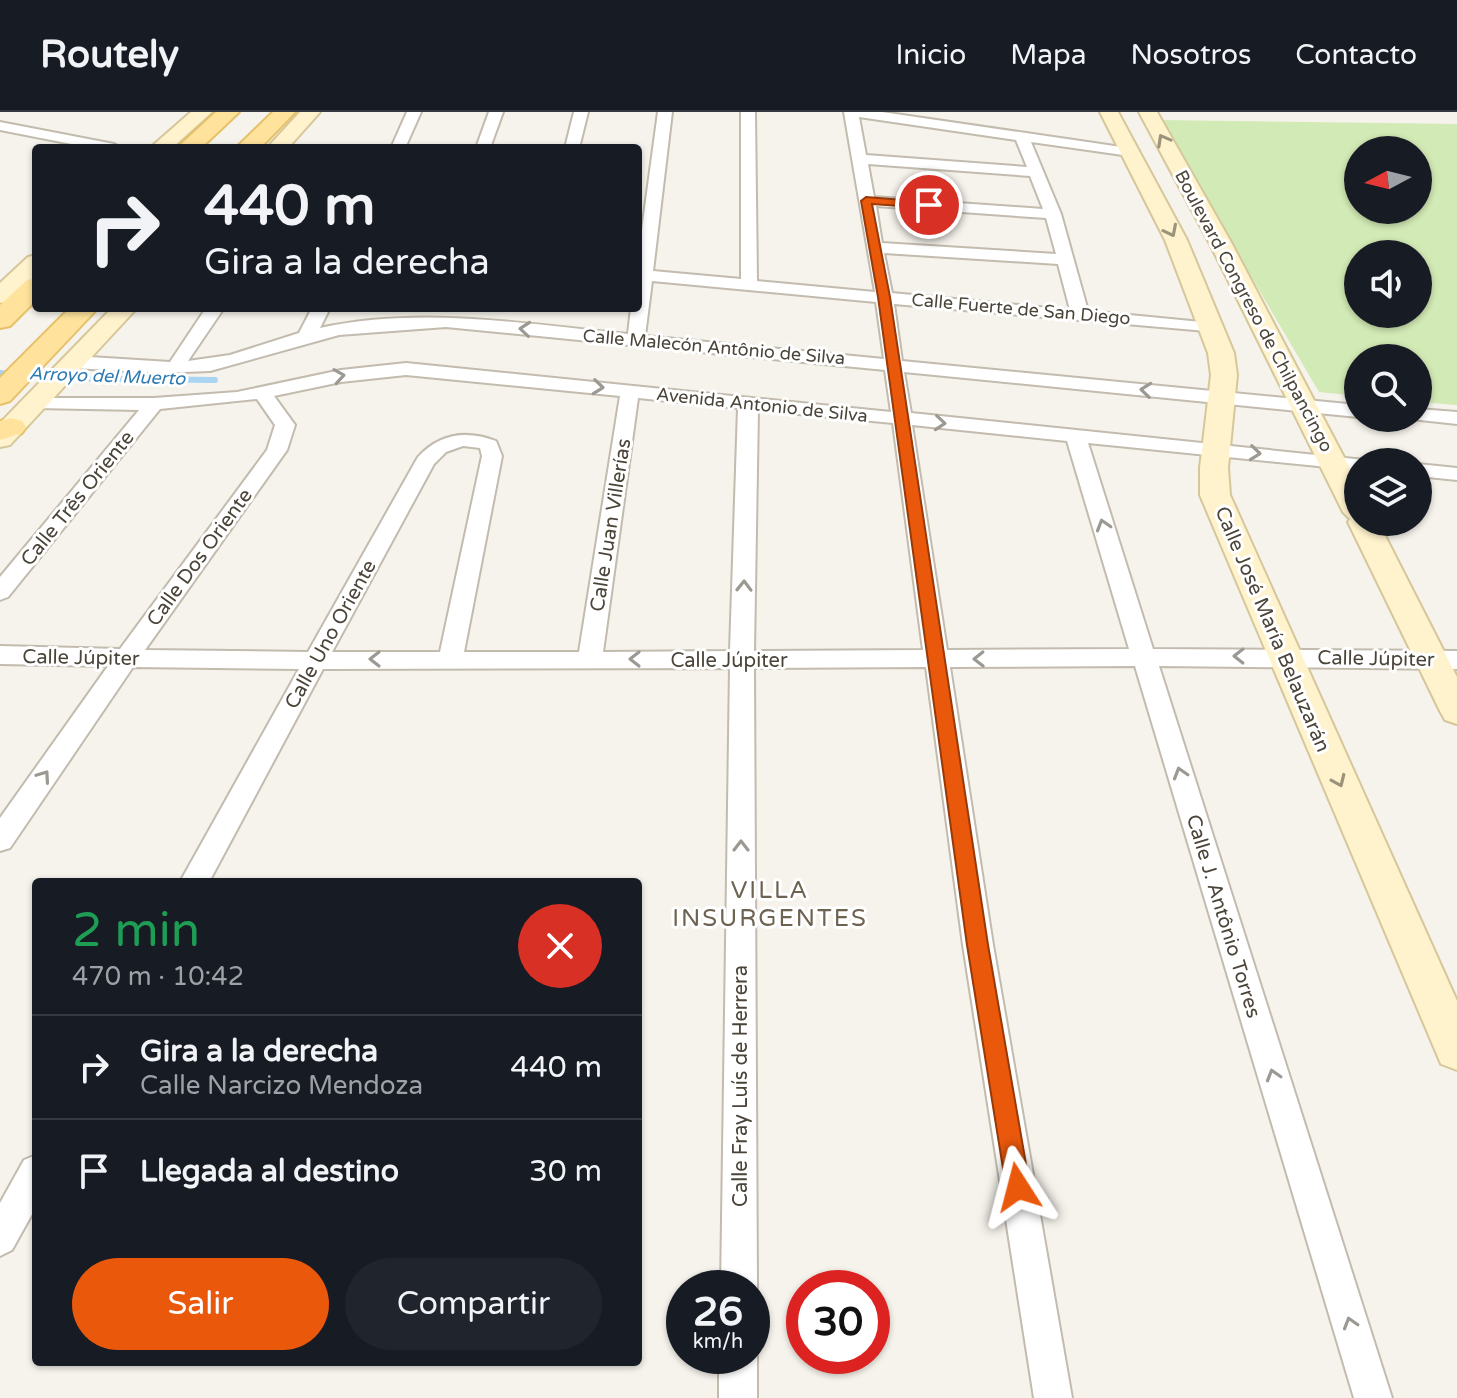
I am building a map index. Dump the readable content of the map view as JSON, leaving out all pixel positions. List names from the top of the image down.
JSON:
{
  "streets": {
    "street": [
      "Calle Fuerte de San Diego",
      "Boulevard Congreso de Chilpancingo",
      "Calle Malecón Antônio de Silva",
      "Avenida Antonio de Silva",
      "Calle Três Oriente",
      "Calle Juan Villerías",
      "Calle Dos Oriente",
      "Calle José María Belauzarán",
      "Calle Uno Oriente",
      "Calle Júpiter",
      "Calle J. Antônio Torres",
      "Calle Fray Luís de Herrera"
    ]
  },
  "crossings": [
    ["Calle Fuerte de San Diego", "Calle José María Belauzarán"],
    ["Boulevard Congreso de Chilpancingo", "Calle Malecón Antônio de Silva"],
    ["Calle Malecón Antônio de Silva", "Avenida Antonio de Silva"],
    ["Calle Malecón Antônio de Silva", "Calle José María Belauzarán"],
    ["Avenida Antonio de Silva", "Calle Três Oriente"],
    ["Avenida Antonio de Silva", "Calle Juan Villerías"],
    ["Avenida Antonio de Silva", "Calle Dos Oriente"],
    ["Avenida Antonio de Silva", "Calle José María Belauzarán"],
    ["Avenida Antonio de Silva", "Calle J. Antônio Torres"],
    ["Avenida Antonio de Silva", "Calle Fray Luís de Herrera"],
    ["Calle Juan Villerías", "Calle Júpiter"],
    ["Calle Dos Oriente", "Calle Júpiter"],
    ["Calle José María Belauzarán", "Calle Júpiter"],
    ["Calle Uno Oriente", "Calle Júpiter"],
    ["Calle Júpiter", "Calle J. Antônio Torres"],
    ["Calle Júpiter", "Calle Fray Luís de Herrera"]
  ],
  "one_way": ["Calle Dos Oriente", "Calle Júpiter"],
  "districts": ["VILLA INSURGENTES"],
  "water": ["Arroyo del Muerto"],
  "north": "left",
  "page": {
    "header": "Routely",
    "nav": [
      "Inicio",
      "Mapa",
      "Nosotros",
      "Contacto"
    ],
    "turn": ["440 m", "Gira a la derecha"],
    "heading": ["2 min", "470 m · 10:42"],
    "list": [
      {
        "name": "Gira a la derecha",
        "note": "Calle Narcizo Mendoza",
        "value": "440 m"
      },
      {
        "name": "Llegada al destino",
        "value": "30 m"
      }
    ],
    "buttons": ["Salir", "Compartir"],
    "speed": "26 km/h",
    "limit": "30"
  }
}
